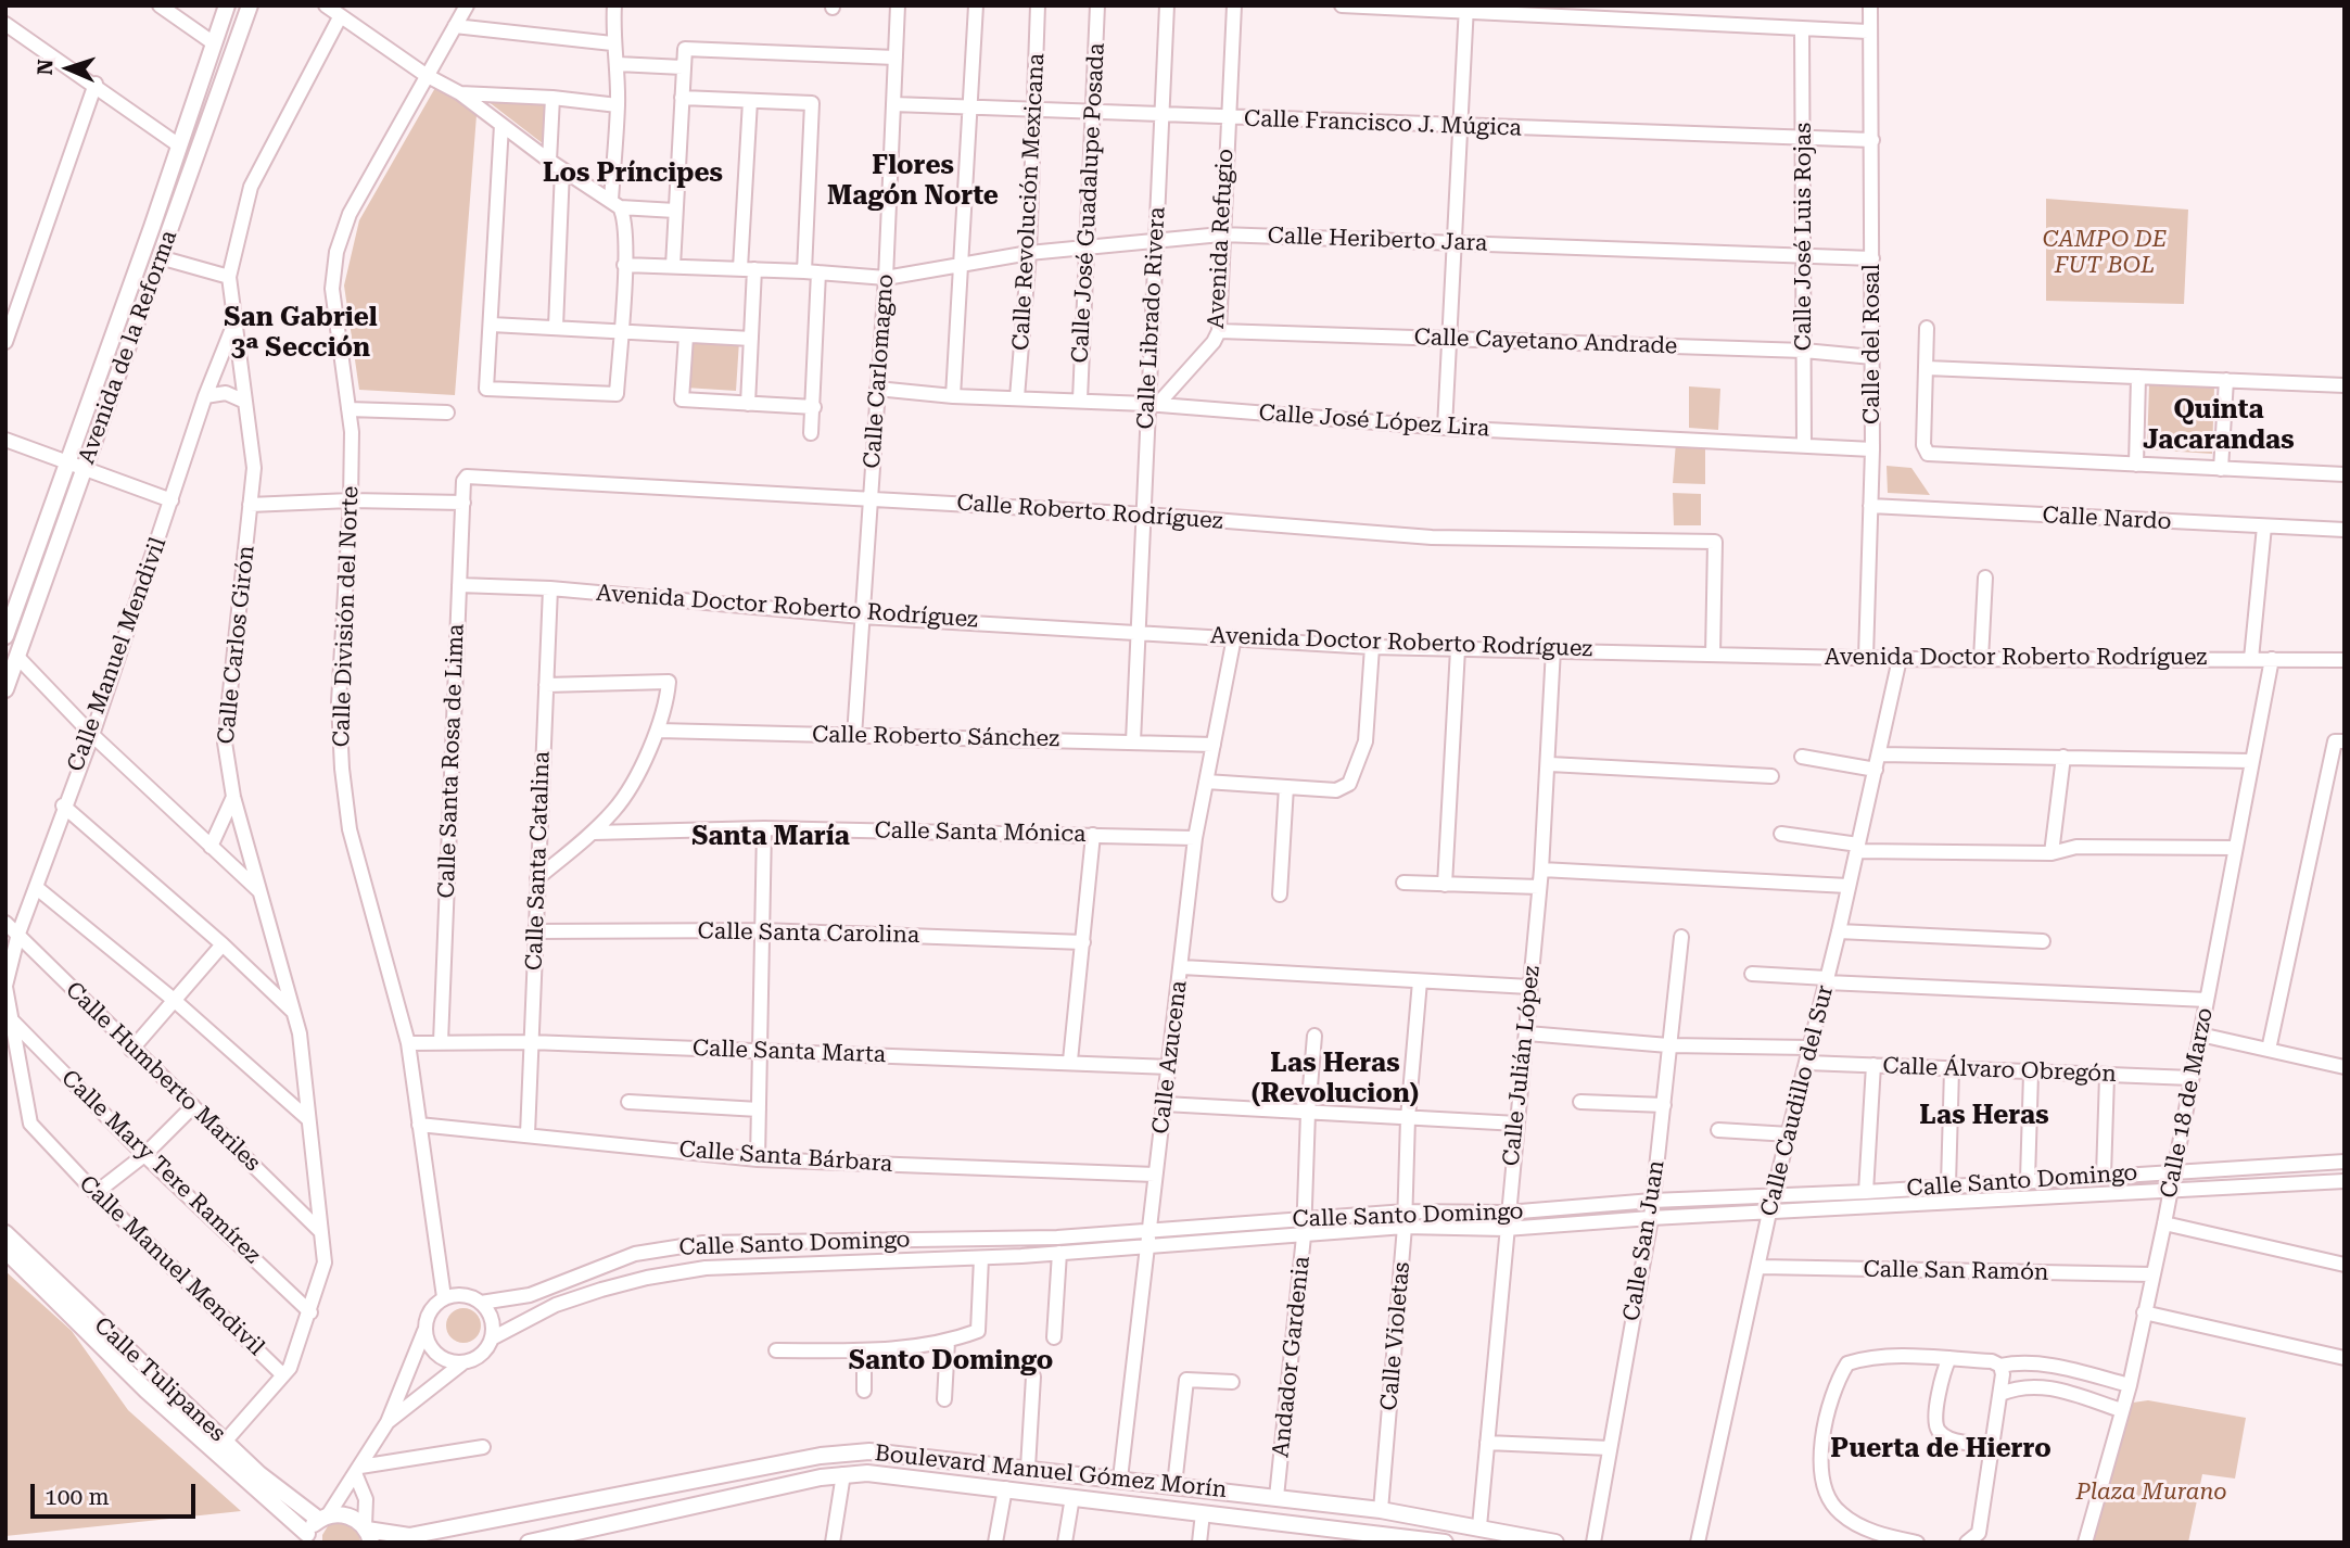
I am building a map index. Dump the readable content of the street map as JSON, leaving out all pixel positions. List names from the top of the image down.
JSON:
{
  "streets": {
    "main road": ["Avenida de la Reforma", "Calle Tulipanes", "Boulevard Manuel Gómez Morín"],
    "street": [
      "Calle Francisco J. Múgica",
      "Calle Revolución Mexicana",
      "Calle José Guadalupe Posada",
      "Calle José Luis Rojas",
      "Avenida Refugio",
      "Calle Heriberto Jara",
      "Calle Librado Rivera",
      "Calle Cayetano Andrade",
      "Calle del Rosal",
      "Calle Carlomagno",
      "Calle José López Lira",
      "Calle Roberto Rodríguez",
      "Calle Nardo",
      "Avenida Doctor Roberto Rodríguez",
      "Calle División del Norte",
      "Calle Carlos Girón",
      "Calle Manuel Mendivil",
      "Calle Roberto Sánchez",
      "Calle Santa Rosa de Lima",
      "Calle Santa Mónica",
      "Calle Santa Catalina",
      "Calle Santa Carolina",
      "Calle Santa Marta",
      "Calle Azucena",
      "Calle Julián López",
      "Calle Álvaro Obregón",
      "Calle Humberto Mariles",
      "Calle Caudillo del Sur",
      "Calle 18 de Marzo",
      "Calle Santa Bárbara",
      "Calle Mary Tere Ramírez",
      "Calle Santo Domingo",
      "Calle San Juan",
      "Calle San Ramón",
      "Calle Violetas",
      "Andador Gardenia"
    ]
  },
  "crossings": [
    ["Calle Francisco J. Múgica", "Calle Revolución Mexicana"],
    ["Calle Francisco J. Múgica", "Calle José Guadalupe Posada"],
    ["Calle Francisco J. Múgica", "Calle José Luis Rojas"],
    ["Calle Francisco J. Múgica", "Avenida Refugio"],
    ["Calle Francisco J. Múgica", "Calle Librado Rivera"],
    ["Calle Francisco J. Múgica", "Calle del Rosal"],
    ["Calle Francisco J. Múgica", "Calle Carlomagno"],
    ["Calle Revolución Mexicana", "Calle Heriberto Jara"],
    ["Calle Revolución Mexicana", "Calle José López Lira"],
    ["Calle José Guadalupe Posada", "Calle Heriberto Jara"],
    ["Calle José Guadalupe Posada", "Calle José López Lira"],
    ["Calle José Luis Rojas", "Calle Heriberto Jara"],
    ["Calle José Luis Rojas", "Calle Cayetano Andrade"],
    ["Calle José Luis Rojas", "Calle José López Lira"],
    ["Avenida Refugio", "Calle Heriberto Jara"],
    ["Avenida Refugio", "Calle Librado Rivera"],
    ["Avenida Refugio", "Calle Cayetano Andrade"],
    ["Avenida Refugio", "Calle José López Lira"],
    ["Calle Heriberto Jara", "Calle Librado Rivera"],
    ["Calle Heriberto Jara", "Calle del Rosal"],
    ["Calle Heriberto Jara", "Calle Carlomagno"],
    ["Calle Librado Rivera", "Calle José López Lira"],
    ["Calle Librado Rivera", "Calle Roberto Rodríguez"],
    ["Calle Librado Rivera", "Avenida Doctor Roberto Rodríguez"],
    ["Calle Librado Rivera", "Calle Roberto Sánchez"],
    ["Calle Cayetano Andrade", "Calle del Rosal"],
    ["Calle del Rosal", "Calle José López Lira"],
    ["Calle del Rosal", "Calle Nardo"],
    ["Calle del Rosal", "Avenida Doctor Roberto Rodríguez"],
    ["Calle Carlomagno", "Calle José López Lira"],
    ["Calle Carlomagno", "Calle Roberto Rodríguez"],
    ["Calle Carlomagno", "Avenida Doctor Roberto Rodríguez"],
    ["Calle Carlomagno", "Calle Roberto Sánchez"],
    ["Calle Roberto Rodríguez", "Avenida Doctor Roberto Rodríguez"],
    ["Calle Roberto Rodríguez", "Calle Santa Rosa de Lima"],
    ["Avenida Doctor Roberto Rodríguez", "Calle Santa Rosa de Lima"],
    ["Avenida Doctor Roberto Rodríguez", "Calle Santa Catalina"],
    ["Avenida Doctor Roberto Rodríguez", "Calle Azucena"],
    ["Avenida Doctor Roberto Rodríguez", "Calle Julián López"],
    ["Avenida Doctor Roberto Rodríguez", "Calle Caudillo del Sur"],
    ["Avenida Doctor Roberto Rodríguez", "Calle 18 de Marzo"],
    ["Calle División del Norte", "Calle Santa Marta"],
    ["Calle División del Norte", "Calle Santa Bárbara"],
    ["Calle División del Norte", "Calle Santo Domingo"],
    ["Calle Carlos Girón", "Calle Manuel Mendivil"],
    ["Calle Carlos Girón", "Calle Humberto Mariles"],
    ["Calle Carlos Girón", "Calle Mary Tere Ramírez"],
    ["Calle Carlos Girón", "Calle Tulipanes"],
    ["Calle Manuel Mendivil", "Calle Humberto Mariles"],
    ["Calle Manuel Mendivil", "Calle Mary Tere Ramírez"],
    ["Calle Roberto Sánchez", "Calle Azucena"],
    ["Calle Santa Rosa de Lima", "Calle Santa Marta"],
    ["Calle Santa Mónica", "Calle Azucena"],
    ["Calle Santa Catalina", "Calle Santa Carolina"],
    ["Calle Santa Catalina", "Calle Santa Marta"],
    ["Calle Santa Catalina", "Calle Santa Bárbara"],
    ["Calle Santa Marta", "Calle Azucena"],
    ["Calle Azucena", "Calle Santa Bárbara"],
    ["Calle Azucena", "Calle Santo Domingo"],
    ["Calle Azucena", "Boulevard Manuel Gómez Morín"],
    ["Calle Julián López", "Calle Santo Domingo"],
    ["Calle Julián López", "Boulevard Manuel Gómez Morín"],
    ["Calle Álvaro Obregón", "Calle Caudillo del Sur"],
    ["Calle Álvaro Obregón", "Calle 18 de Marzo"],
    ["Calle Caudillo del Sur", "Calle Santo Domingo"],
    ["Calle Caudillo del Sur", "Calle San Ramón"],
    ["Calle 18 de Marzo", "Calle Santo Domingo"],
    ["Calle 18 de Marzo", "Calle San Ramón"],
    ["Calle Santo Domingo", "Calle San Juan"],
    ["Calle Santo Domingo", "Calle Violetas"],
    ["Calle Santo Domingo", "Andador Gardenia"],
    ["Calle Violetas", "Boulevard Manuel Gómez Morín"],
    ["Andador Gardenia", "Boulevard Manuel Gómez Morín"],
    ["Calle Tulipanes", "Boulevard Manuel Gómez Morín"]
  ],
  "districts": [
    "Flores Magón Norte",
    "Los Príncipes",
    "San Gabriel 3ª Sección",
    "Quinta Jacarandas",
    "Santa María",
    "Las Heras (Revolucion)",
    "Las Heras",
    "Santo Domingo",
    "Puerta de Hierro"
  ],
  "parks": ["CAMPO DE FUT BOL", "Plaza Murano"],
  "scale_bar": "100 m",
  "north": "left"
}
